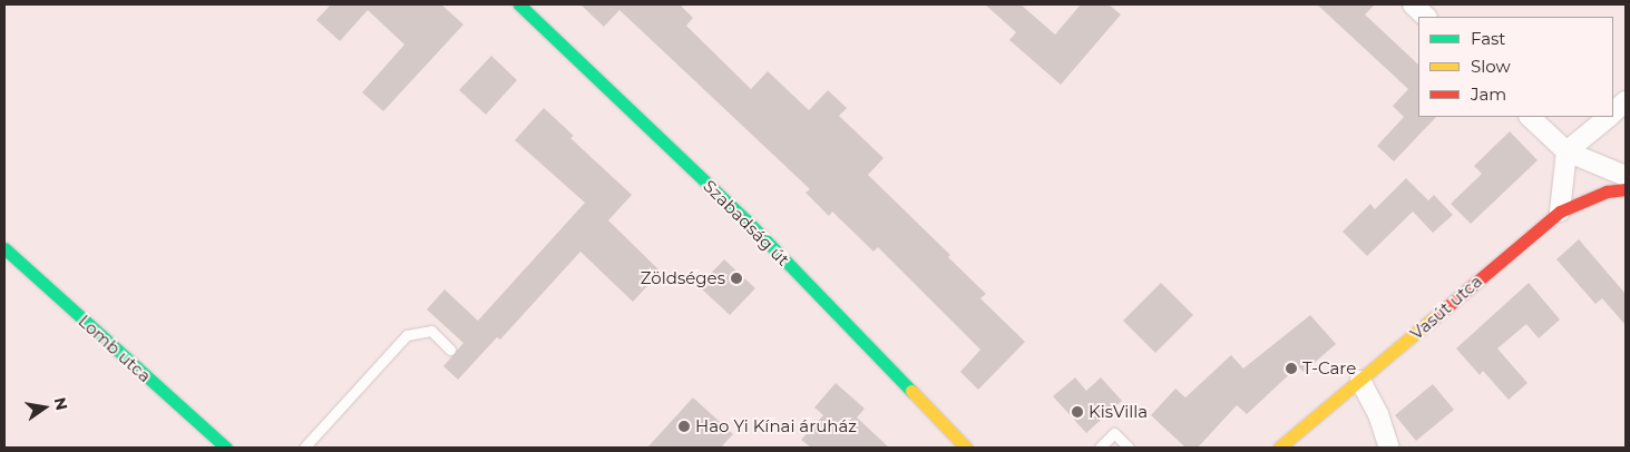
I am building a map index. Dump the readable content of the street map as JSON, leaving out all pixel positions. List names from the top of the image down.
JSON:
{
  "streets": {
    "street": ["Szabadság út", "Vasút utca", "Lomb utca"]
  },
  "places": [
    "Zöldséges",
    "T-Care",
    "KisVilla",
    "Hao Yi Kínai áruház"
  ],
  "legend": ["Fast", "Slow", "Jam"],
  "north": "right"
}
